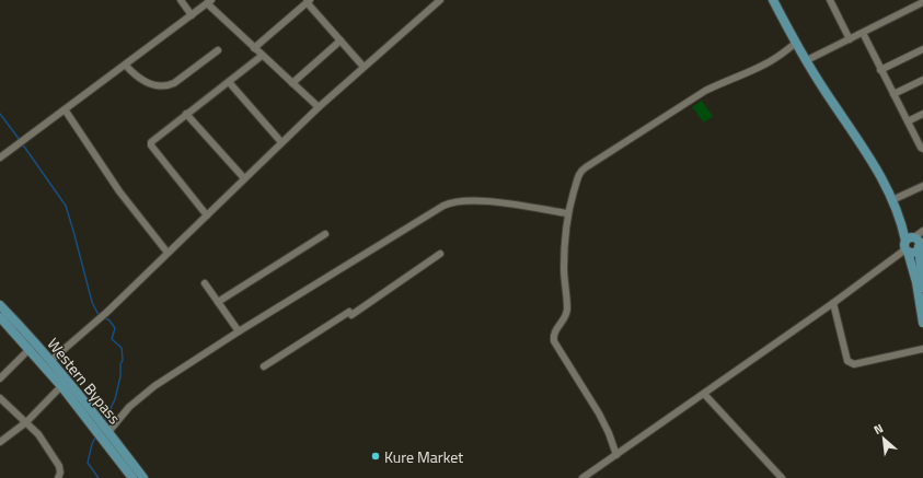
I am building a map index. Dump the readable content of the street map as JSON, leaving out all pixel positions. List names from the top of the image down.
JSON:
{
  "streets": {
    "main road": ["Western Bypass"]
  },
  "places": ["Kure Market"],
  "north": "top left"
}
